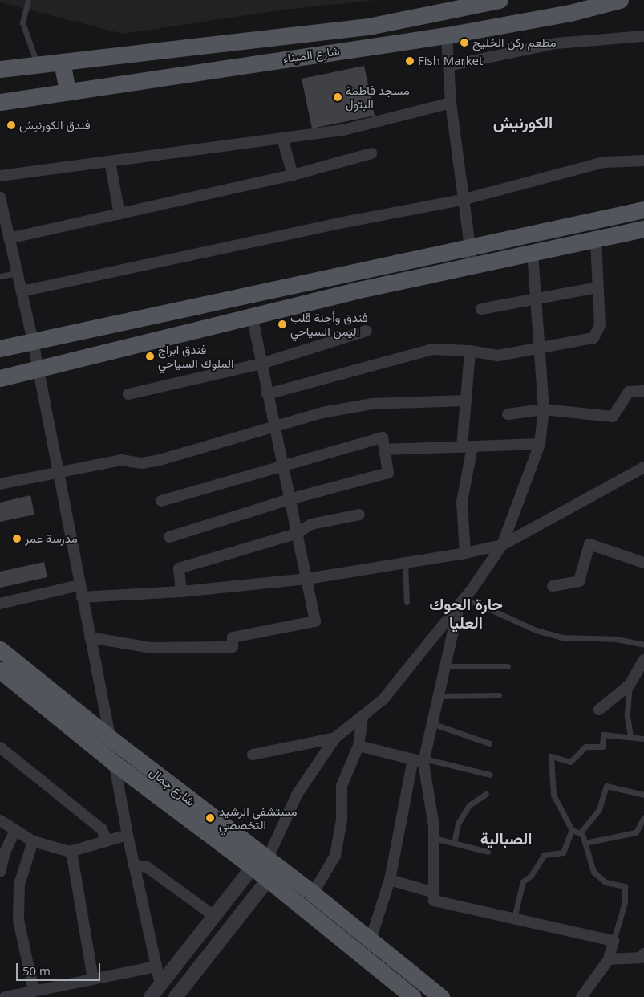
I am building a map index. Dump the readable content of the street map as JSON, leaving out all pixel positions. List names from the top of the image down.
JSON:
{
  "streets": {
    "main road": ["شارع الميناء", "شارع جمال"]
  },
  "districts": ["الكورنيش", "حارة الحوك العليا", "الصبالية"],
  "places": [
    "مطعم ركن الخليج",
    "Fish Market",
    "مسجد فاطمة البتول",
    "فندق الكورنيش",
    "فندق وأجنة قلب اليمن السياحي",
    "فندق ابراج الملوك السياحي",
    "مدرسة عمر",
    "مستشفى الرشيد التخصصي"
  ],
  "scale_bar": "50 m"
}
